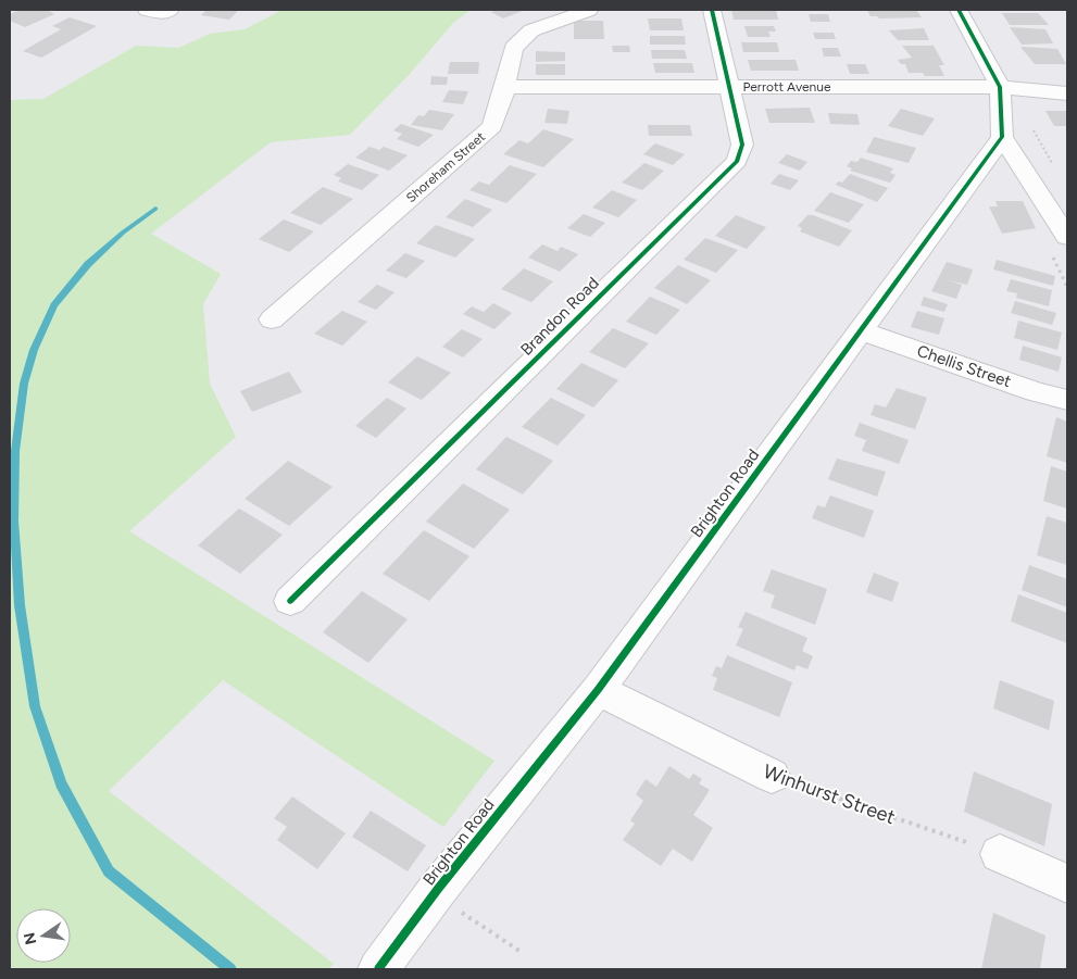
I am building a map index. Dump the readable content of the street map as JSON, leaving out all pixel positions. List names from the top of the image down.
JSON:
{
  "streets": {
    "street": [
      "Perrott Avenue",
      "Shoreham Street",
      "Brandon Road",
      "Chellis Street",
      "Brighton Road",
      "Winhurst Street"
    ]
  },
  "crossings": [
    ["Perrott Avenue", "Shoreham Street"],
    ["Perrott Avenue", "Brandon Road"],
    ["Chellis Street", "Brighton Road"],
    ["Brighton Road", "Winhurst Street"]
  ],
  "north": "left"
}
